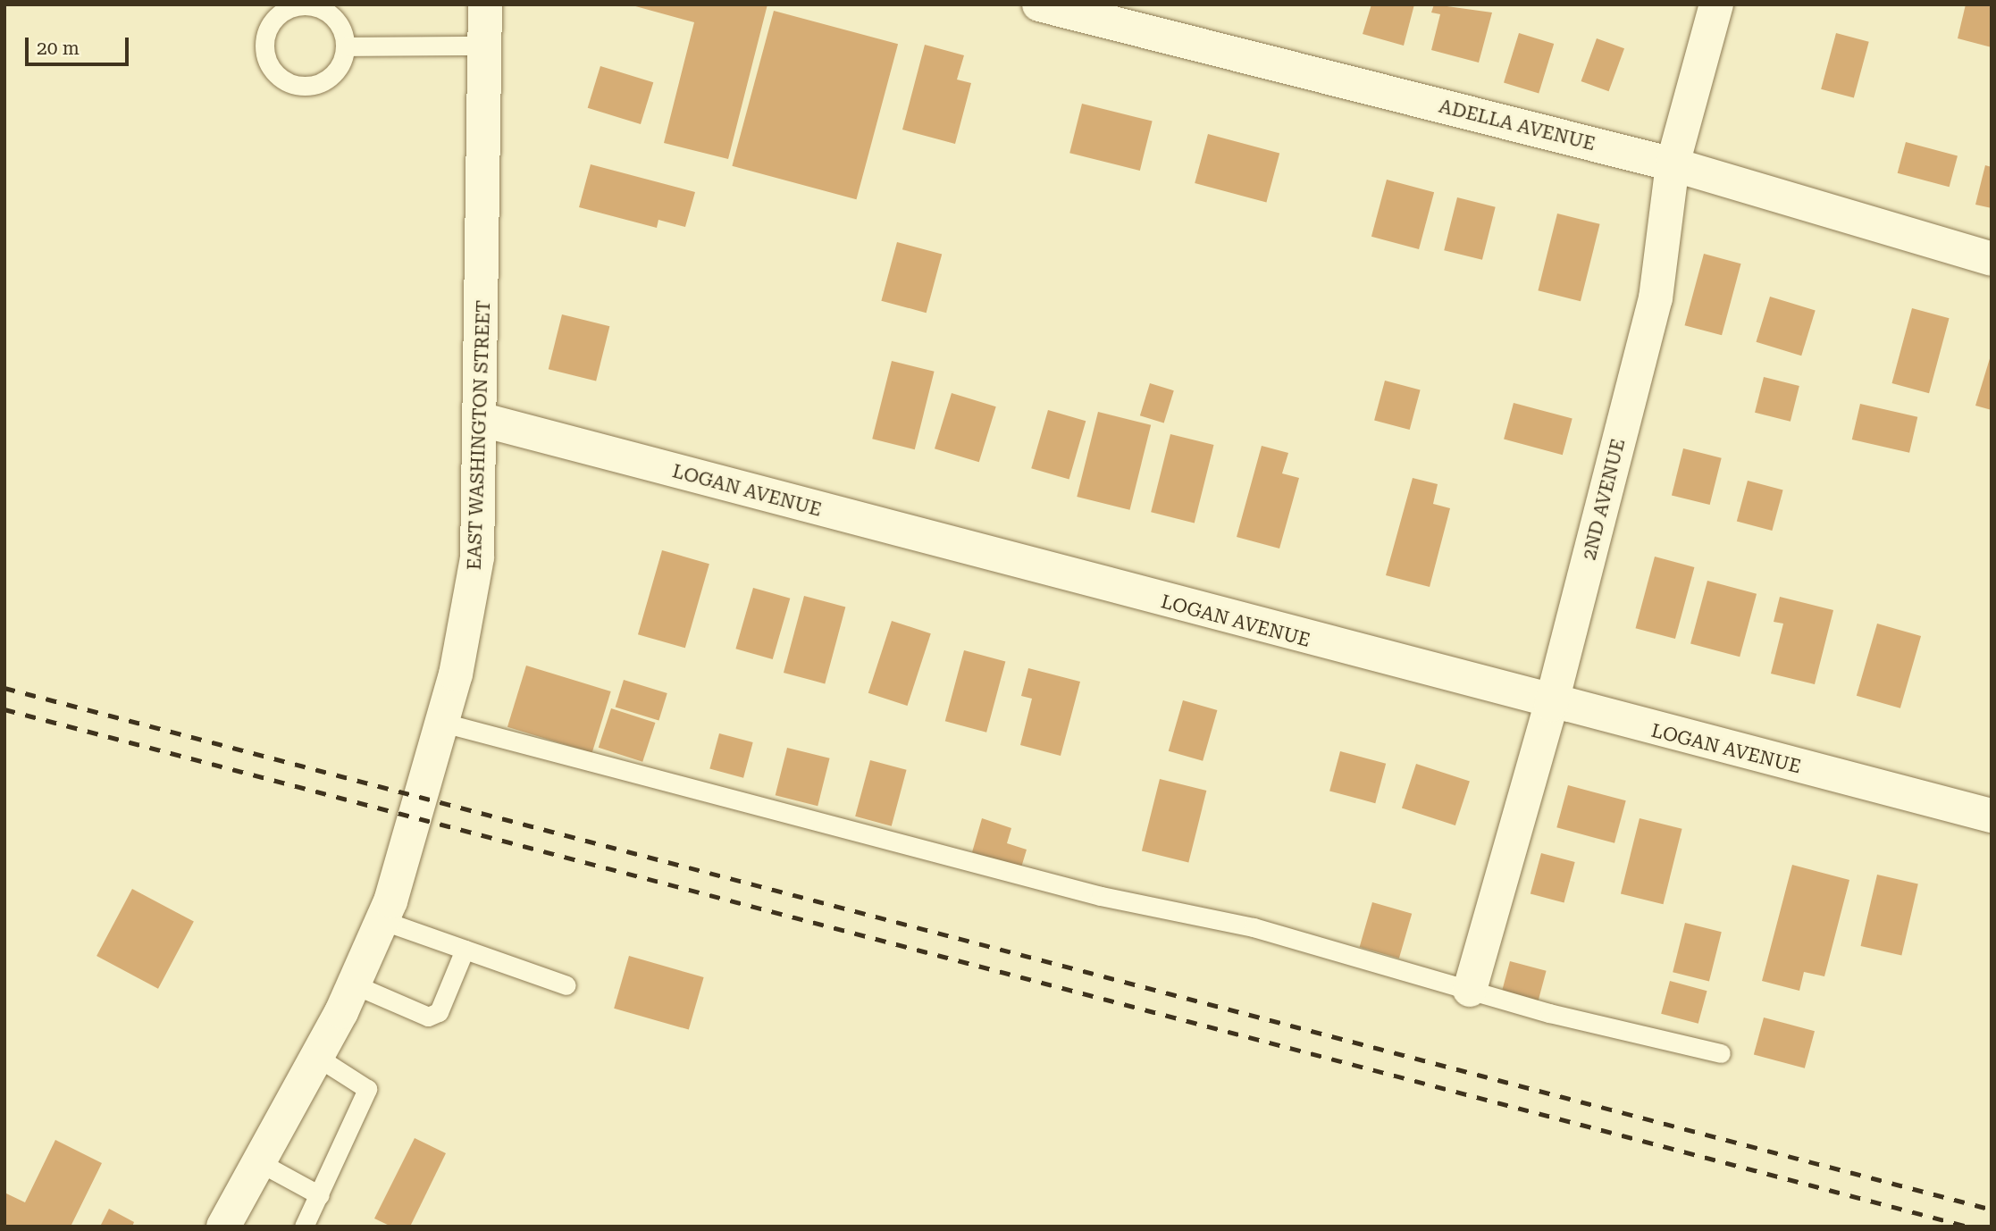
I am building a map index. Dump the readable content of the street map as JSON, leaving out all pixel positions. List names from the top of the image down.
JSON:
{
  "streets": {
    "street": [
      "ADELLA AVENUE",
      "EAST WASHINGTON STREET",
      "LOGAN AVENUE",
      "2ND AVENUE"
    ]
  },
  "crossings": [
    ["ADELLA AVENUE", "2ND AVENUE"],
    ["EAST WASHINGTON STREET", "LOGAN AVENUE"],
    ["LOGAN AVENUE", "2ND AVENUE"]
  ],
  "scale_bar": "20 m"
}
